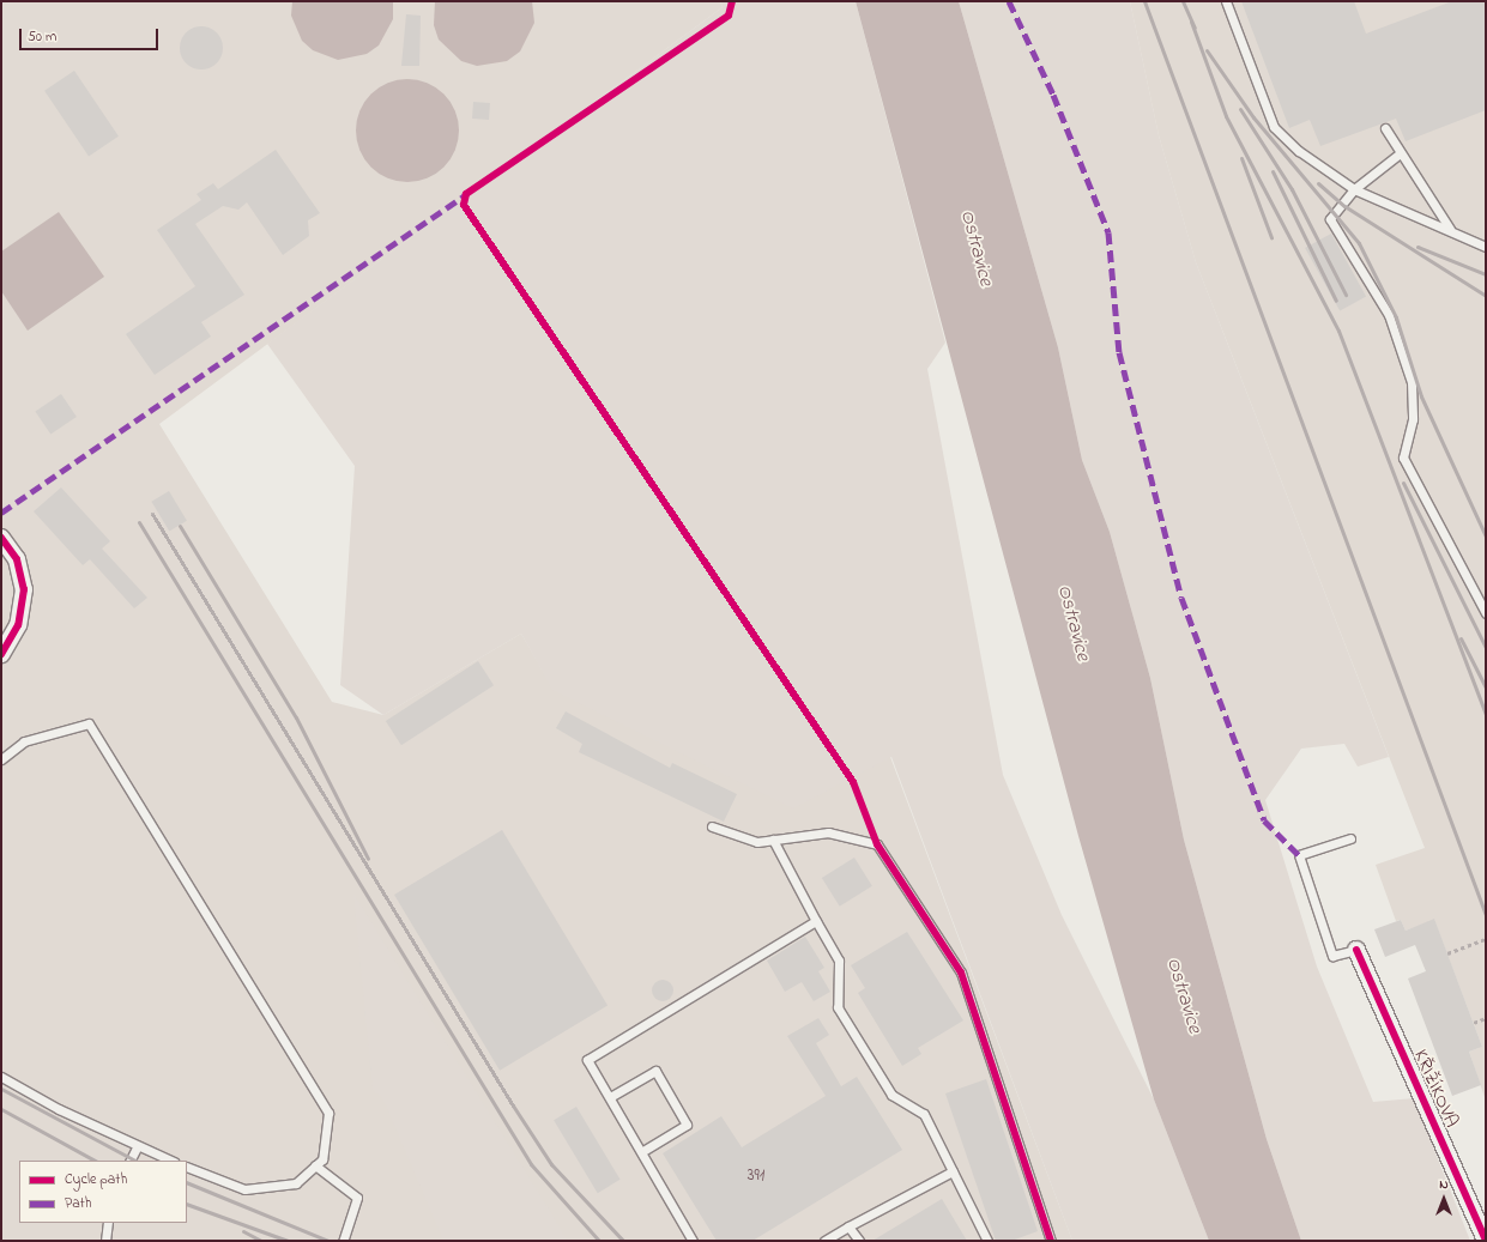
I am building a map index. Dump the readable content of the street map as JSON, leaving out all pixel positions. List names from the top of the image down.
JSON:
{
  "streets": {
    "street": ["KŘIŽÍKOVA"]
  },
  "water": ["Ostravice"],
  "house_numbers": ["391"],
  "legend": ["Cycle path", "Path"],
  "scale_bar": "50 m",
  "north": "top"
}
